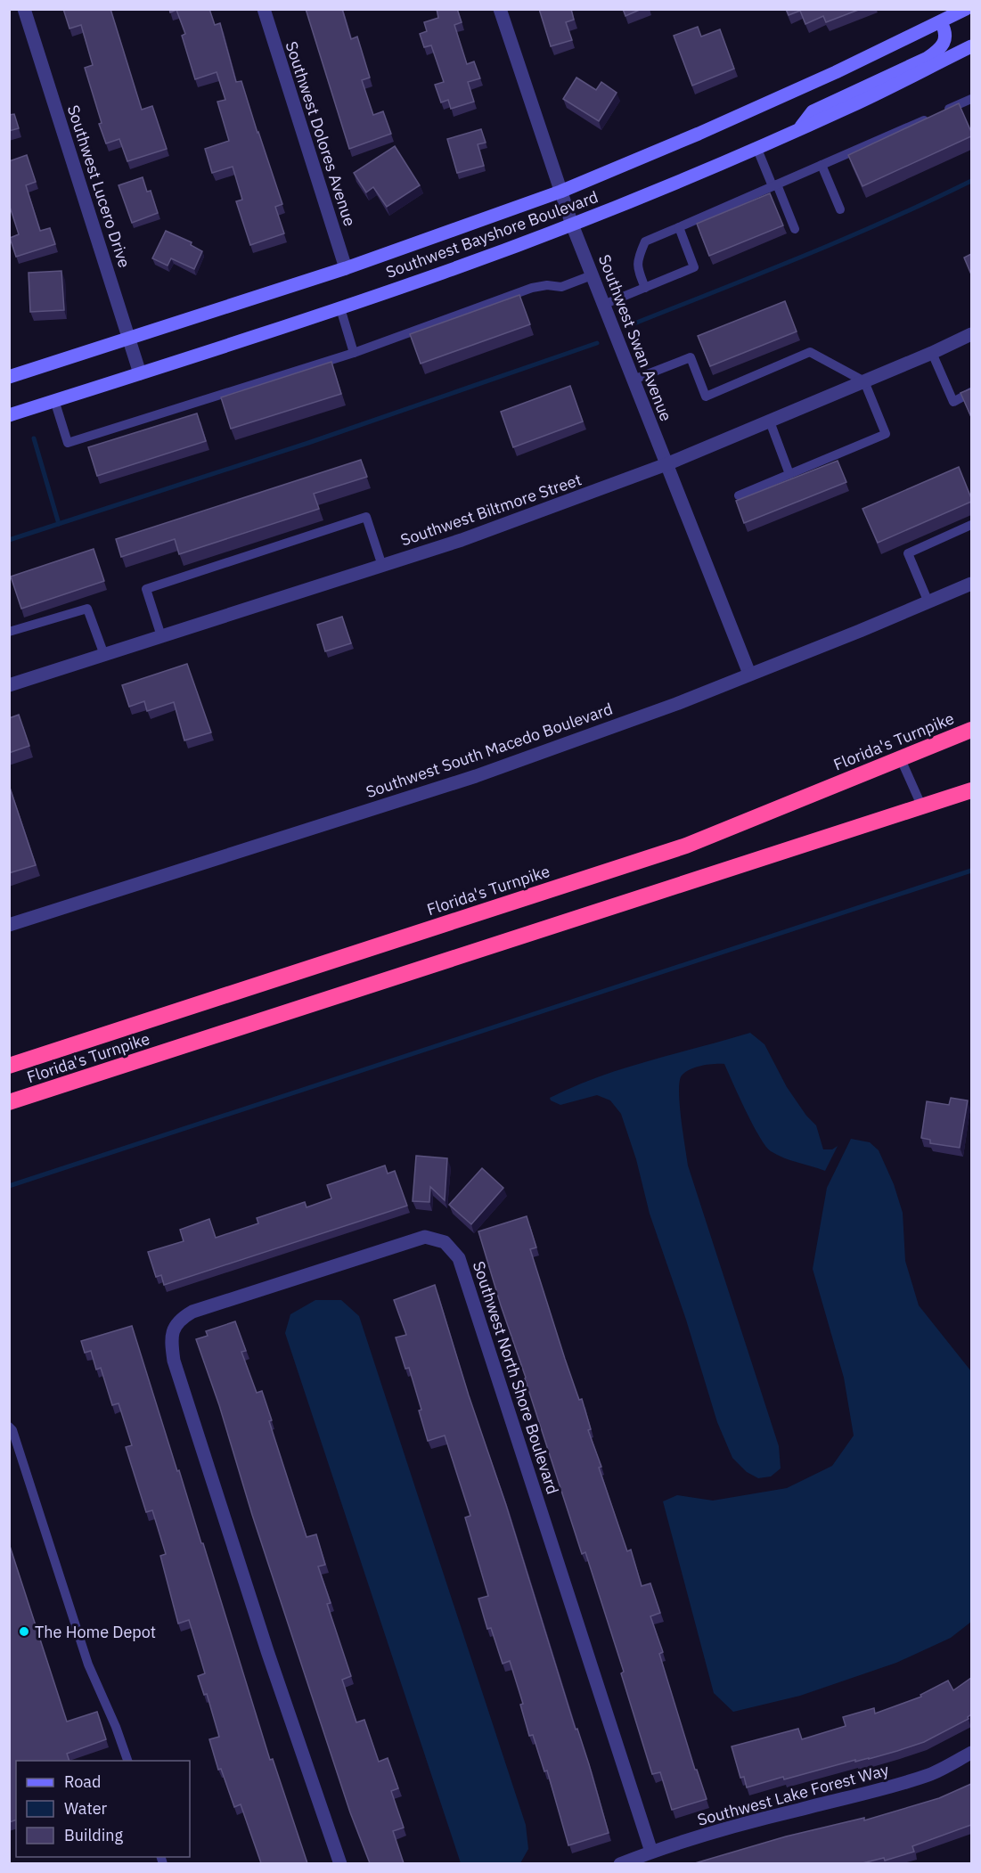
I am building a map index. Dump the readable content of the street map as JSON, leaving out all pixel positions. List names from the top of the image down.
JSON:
{
  "streets": {
    "highway": ["Florida's Turnpike"],
    "main road": ["Southwest Bayshore Boulevard"],
    "street": [
      "Southwest Dolores Avenue",
      "Southwest Lucero Drive",
      "Southwest Swan Avenue",
      "Southwest Biltmore Street",
      "Southwest South Macedo Boulevard",
      "Southwest North Shore Boulevard",
      "Southwest Lake Forest Way"
    ]
  },
  "crossings": [
    ["Southwest Dolores Avenue", "Southwest Bayshore Boulevard"],
    ["Southwest Lucero Drive", "Southwest Bayshore Boulevard"],
    ["Southwest Bayshore Boulevard", "Southwest Swan Avenue"],
    ["Southwest Swan Avenue", "Southwest Biltmore Street"],
    ["Southwest Swan Avenue", "Southwest South Macedo Boulevard"],
    ["Southwest North Shore Boulevard", "Southwest Lake Forest Way"]
  ],
  "places": ["The Home Depot"],
  "legend": ["Road", "Water", "Building"]
}
